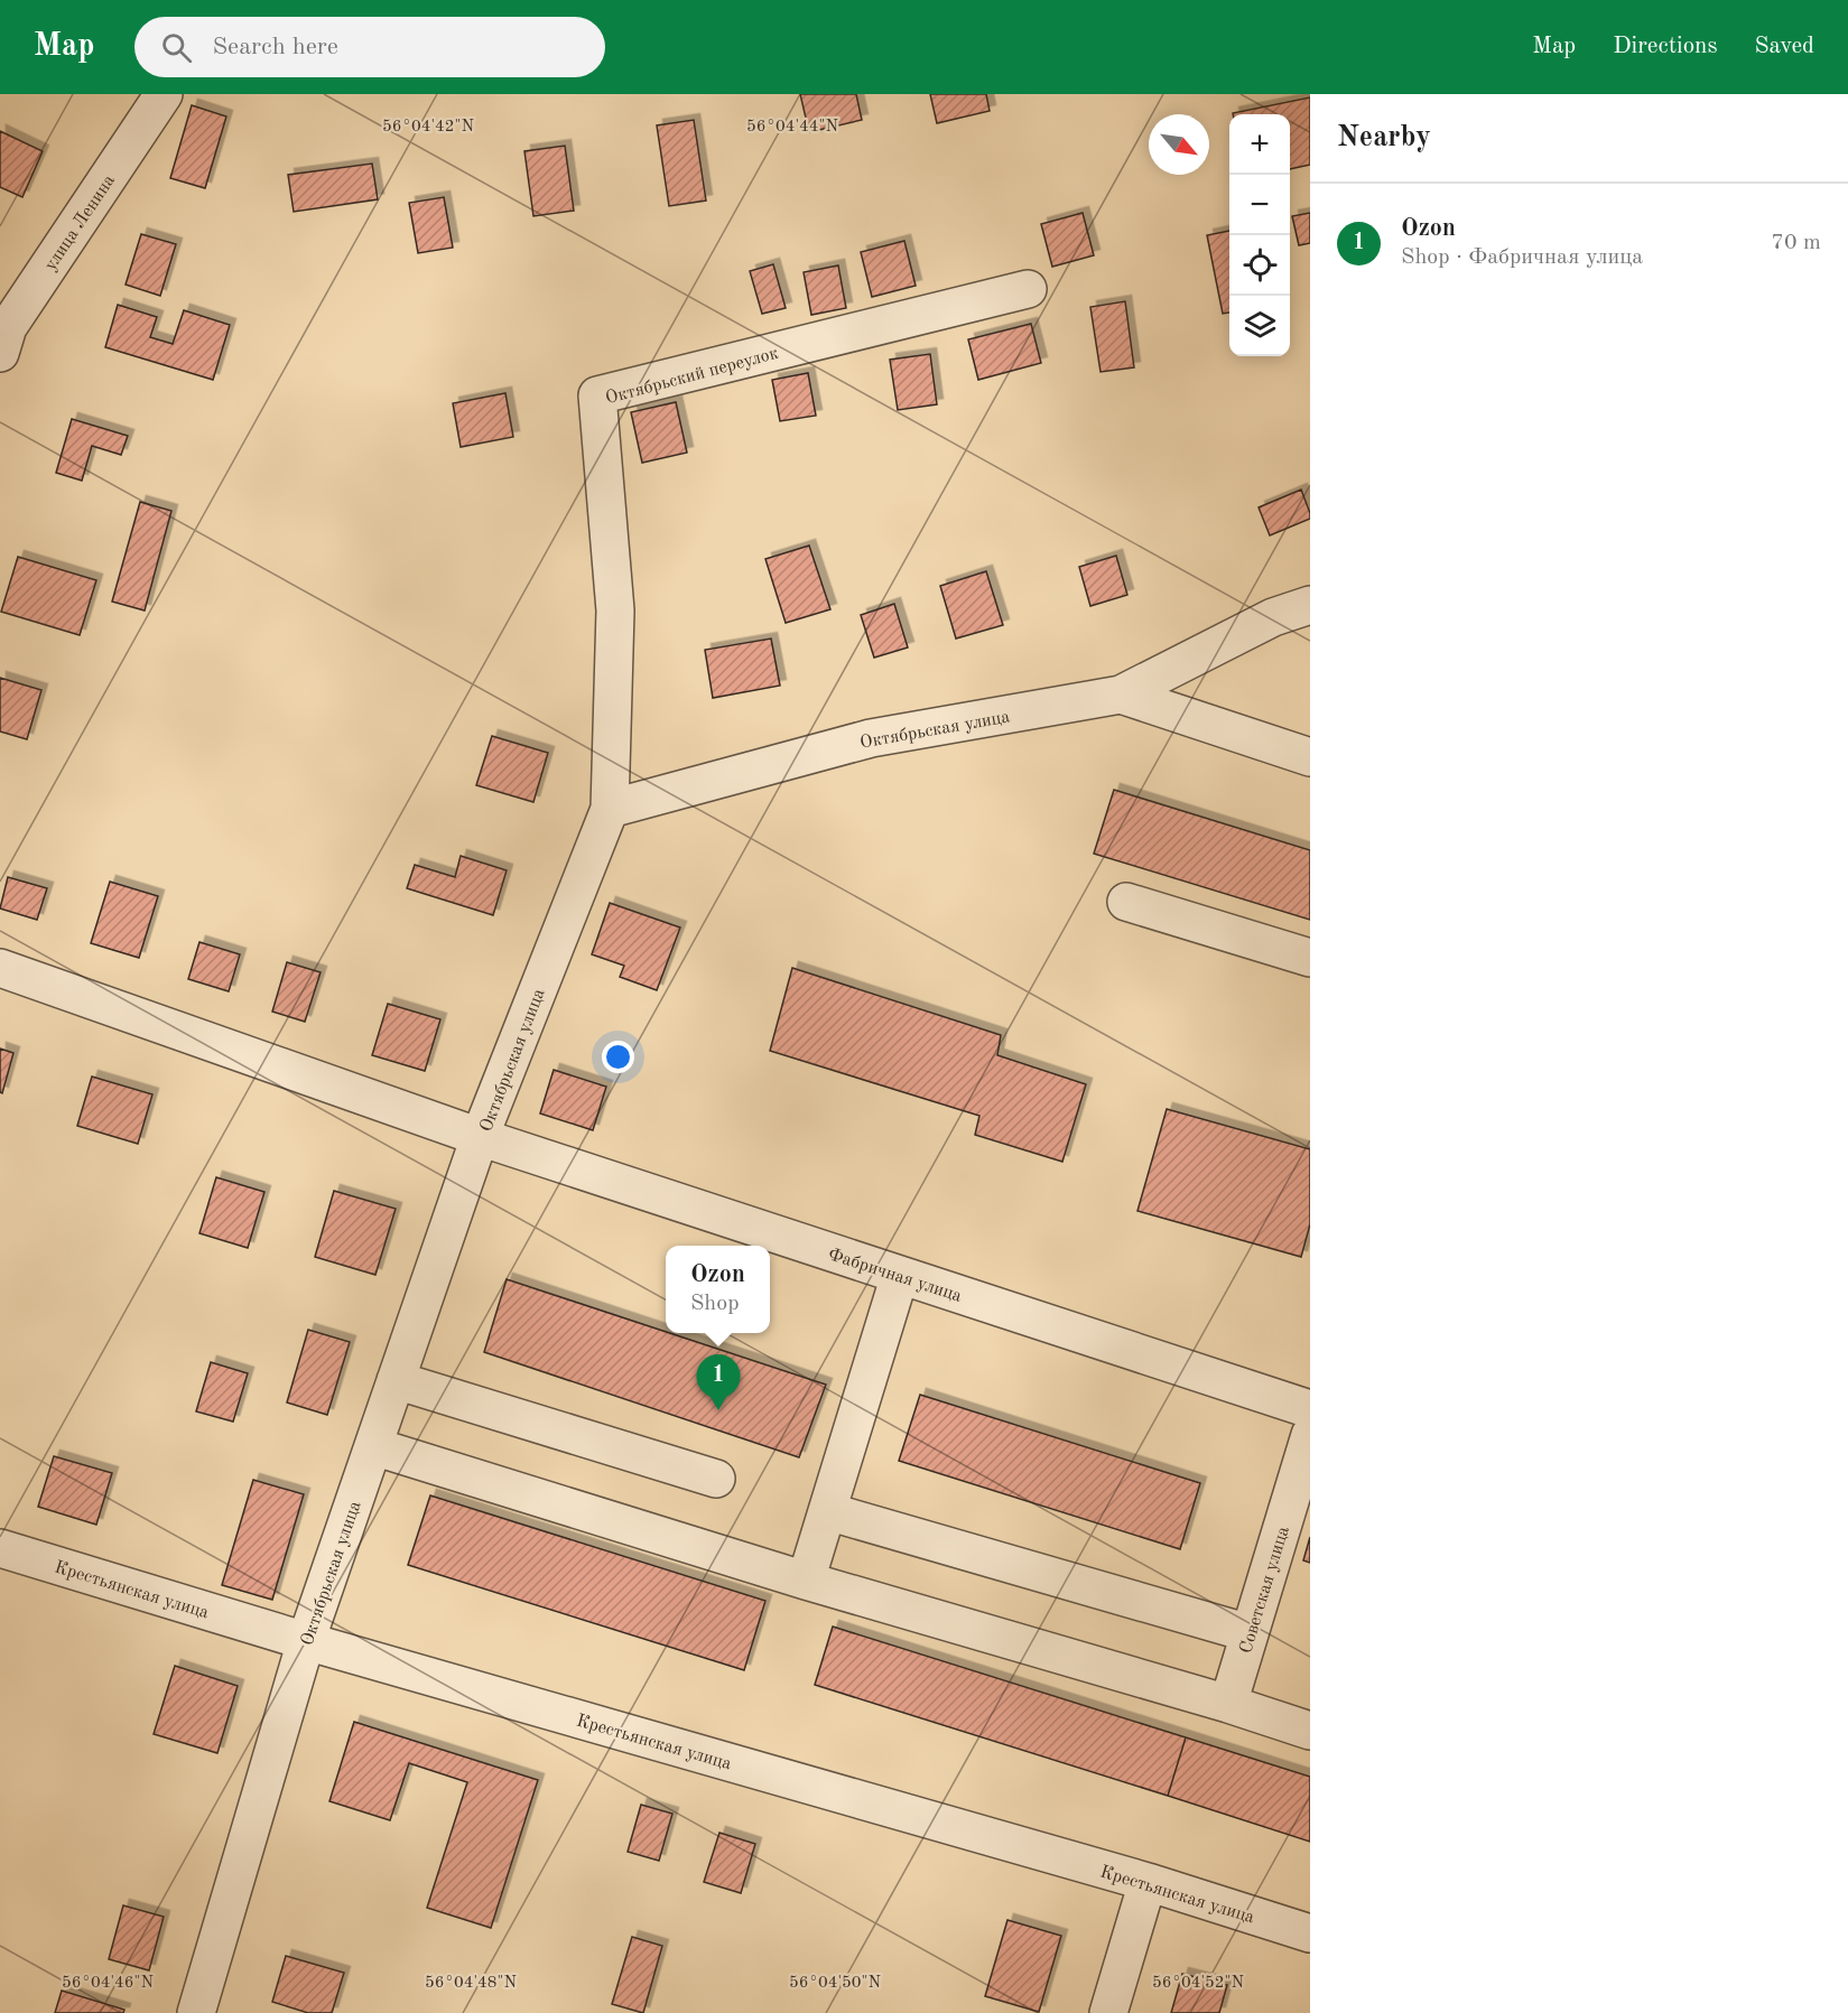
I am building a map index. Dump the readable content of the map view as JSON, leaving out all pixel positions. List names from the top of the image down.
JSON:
{
  "streets": {
    "street": [
      "улица Ленина",
      "Октябрьский переулок",
      "Октябрьская улица",
      "Фабричная улица",
      "Крестьянская улица",
      "Советская улица"
    ]
  },
  "crossings": [
    ["Октябрьский переулок", "Октябрьская улица"],
    ["Октябрьская улица", "Фабричная улица"],
    ["Октябрьская улица", "Крестьянская улица"]
  ],
  "north": "bottom right",
  "page": {
    "header": "Map",
    "search": "Search here",
    "nav": ["Map", "Directions", "Saved"],
    "heading": "Nearby",
    "map_buttons": ["+", "−"],
    "list": [
      {
        "mark": "1",
        "name": "Ozon",
        "note": "Shop · Фабричная улица",
        "value": "70 m"
      }
    ],
    "popup": ["Ozon", "Shop"],
    "pins": "1"
  },
  "coordinates": [
    "56°04'42\"N",
    "56°04'44\"N",
    "56°04'46\"N",
    "56°04'48\"N",
    "56°04'50\"N",
    "56°04'52\"N"
  ]
}
